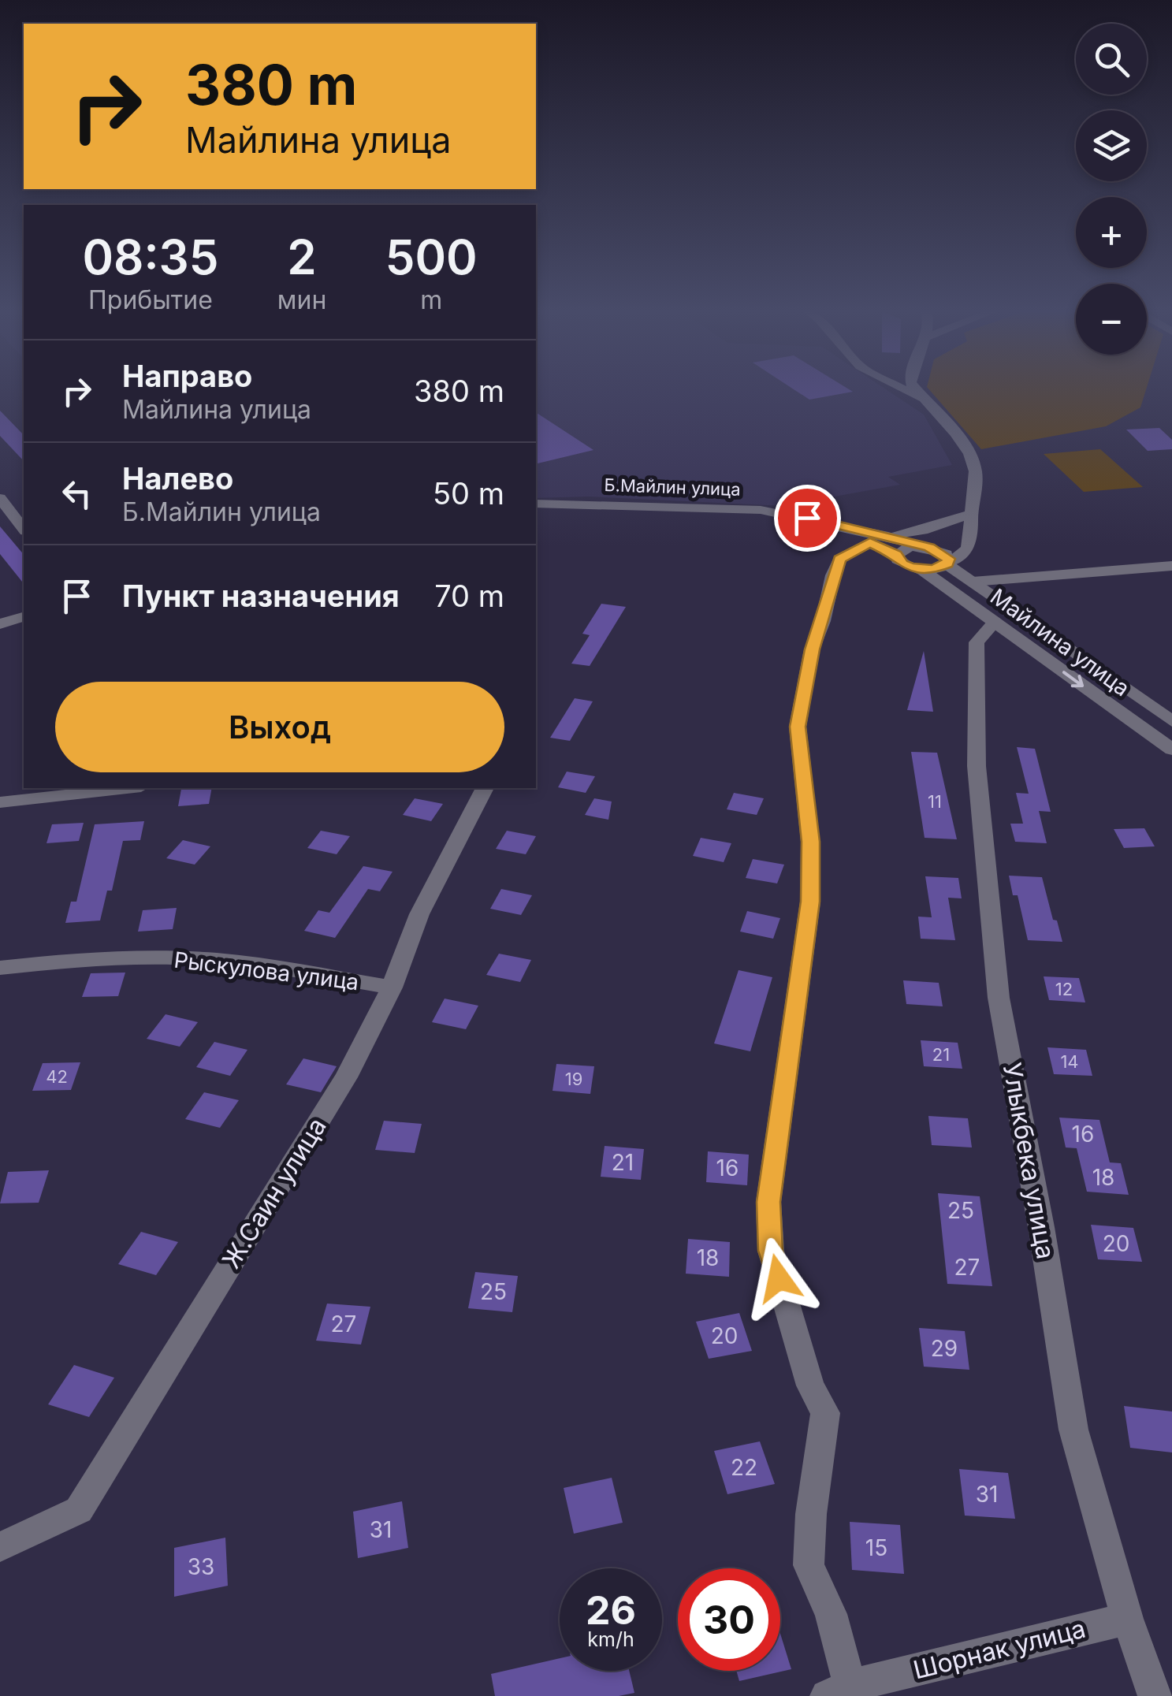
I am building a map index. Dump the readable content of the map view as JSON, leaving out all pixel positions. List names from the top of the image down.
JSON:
{
  "streets": {
    "street": [
      "Б.Майлин улица",
      "Майлина улица",
      "Рыскулова улица",
      "Улыкбека улица",
      "Ж.Саин улица",
      "Шорнак улица"
    ]
  },
  "crossings": [
    ["Б.Майлин улица", "Майлина улица"],
    ["Майлина улица", "Улыкбека улица"],
    ["Рыскулова улица", "Ж.Саин улица"],
    ["Улыкбека улица", "Шорнак улица"]
  ],
  "house_numbers": [
    "11",
    "12",
    "21",
    "14",
    "42",
    "19",
    "16",
    "21",
    "16",
    "18",
    "25",
    "20",
    "18",
    "27",
    "25",
    "27",
    "20",
    "29",
    "22",
    "31",
    "31",
    "15",
    "33"
  ],
  "page": {
    "map_buttons": ["+", "−"],
    "turn": ["380 m", "Майлина улица"],
    "eta": [
      "08:35",
      "Прибытие",
      "2",
      "мин",
      "500",
      "m"
    ],
    "list": [
      {
        "name": "Направо",
        "note": "Майлина улица",
        "value": "380 m"
      },
      {
        "name": "Налево",
        "note": "Б.Майлин улица",
        "value": "50 m"
      },
      {
        "name": "Пункт назначения",
        "value": "70 m"
      }
    ],
    "buttons": "Выход",
    "speed": "26 km/h",
    "limit": "30"
  }
}
